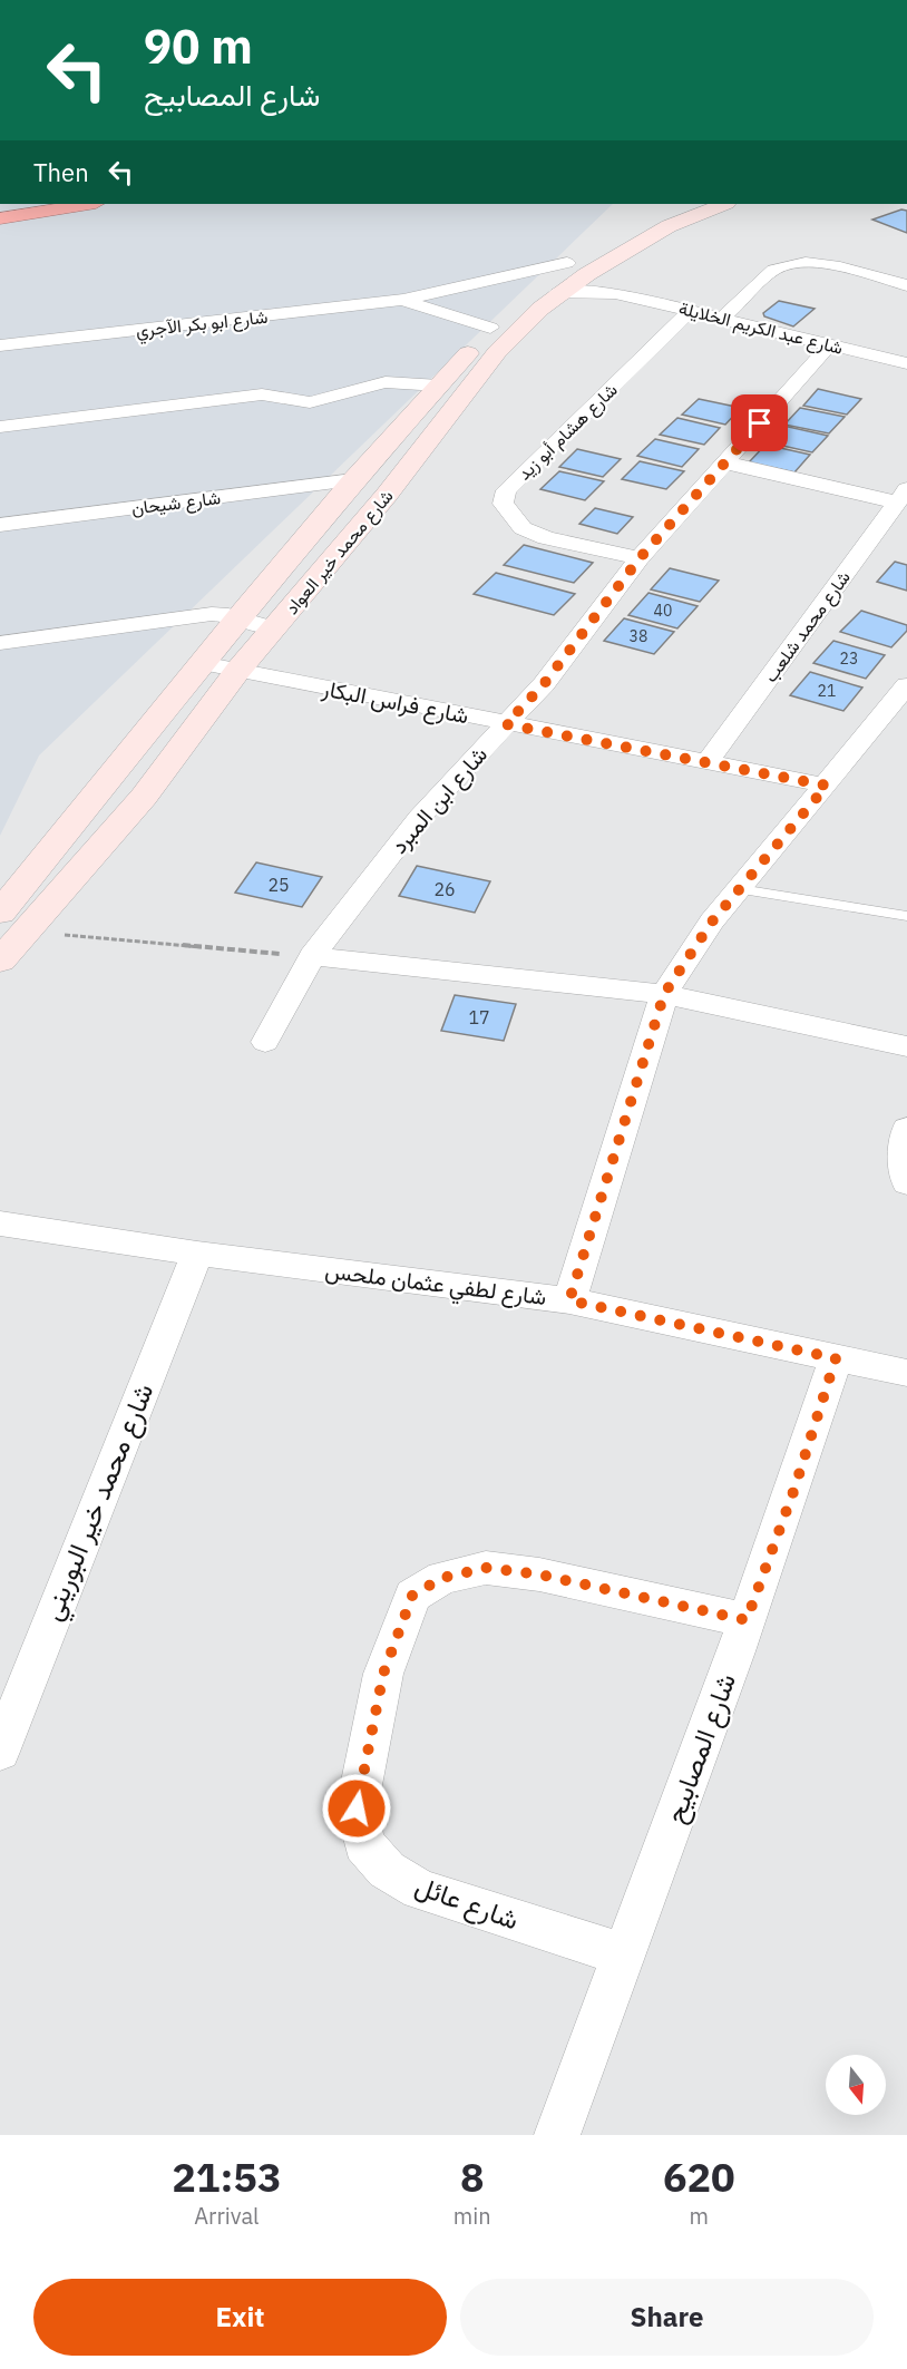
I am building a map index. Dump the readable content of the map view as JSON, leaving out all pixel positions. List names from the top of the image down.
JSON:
{
  "streets": {
    "street": [
      "شارع ابو بكر الآجري",
      "شارع عبد الكريم الخلايلة",
      "شارع هشام أبو زيد",
      "شارع شيحان",
      "شارع محمد خير العواد",
      "شارع محمد شلعب",
      "شارع فراس البكار",
      "شارع ابن المبرد",
      "شارع لطفي عثمان ملحس",
      "شارع محمد خير البوريني",
      "شارع المصابيح",
      "شارع عائل"
    ]
  },
  "crossings": [
    ["شارع ابو بكر الآجري", "شارع عبد الكريم الخلايلة"],
    ["شارع ابو بكر الآجري", "شارع محمد خير العواد"],
    ["شارع عبد الكريم الخلايلة", "شارع هشام أبو زيد"],
    ["شارع عبد الكريم الخلايلة", "شارع محمد خير العواد"],
    ["شارع عبد الكريم الخلايلة", "شارع ابن المبرد"],
    ["شارع هشام أبو زيد", "شارع ابن المبرد"],
    ["شارع شيحان", "شارع محمد خير العواد"],
    ["شارع محمد خير العواد", "شارع فراس البكار"],
    ["شارع محمد شلعب", "شارع فراس البكار"],
    ["شارع فراس البكار", "شارع ابن المبرد"],
    ["شارع لطفي عثمان ملحس", "شارع محمد خير البوريني"],
    ["شارع لطفي عثمان ملحس", "شارع المصابيح"],
    ["شارع المصابيح", "شارع عائل"]
  ],
  "house_numbers": [
    "40",
    "38",
    "23",
    "21",
    "25",
    "26",
    "17"
  ],
  "north": "bottom",
  "page": {
    "turn": ["90 m", "شارع المصابيح"],
    "then": "Then",
    "eta": [
      "21:53",
      "Arrival",
      "8",
      "min",
      "620",
      "m"
    ],
    "buttons": ["Exit", "Share"]
  }
}
